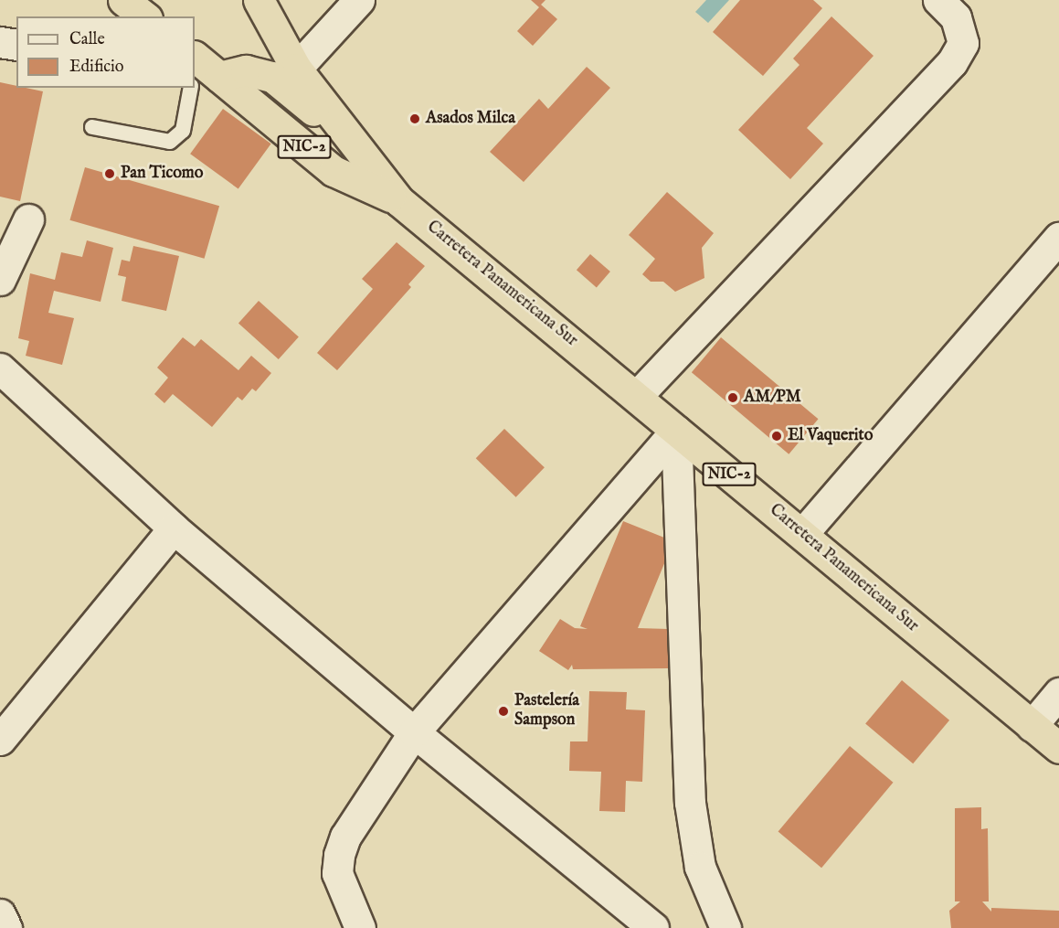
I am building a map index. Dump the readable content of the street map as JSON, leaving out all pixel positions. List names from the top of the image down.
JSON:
{
  "streets": {
    "highway": ["NIC-2", "Carretera Panamericana Sur"]
  },
  "places": [
    "Asados Milca",
    "Pan Ticomo",
    "AM/PM",
    "El Vaquerito",
    "Pastelería Sampson"
  ],
  "legend": ["Calle", "Edificio"]
}
